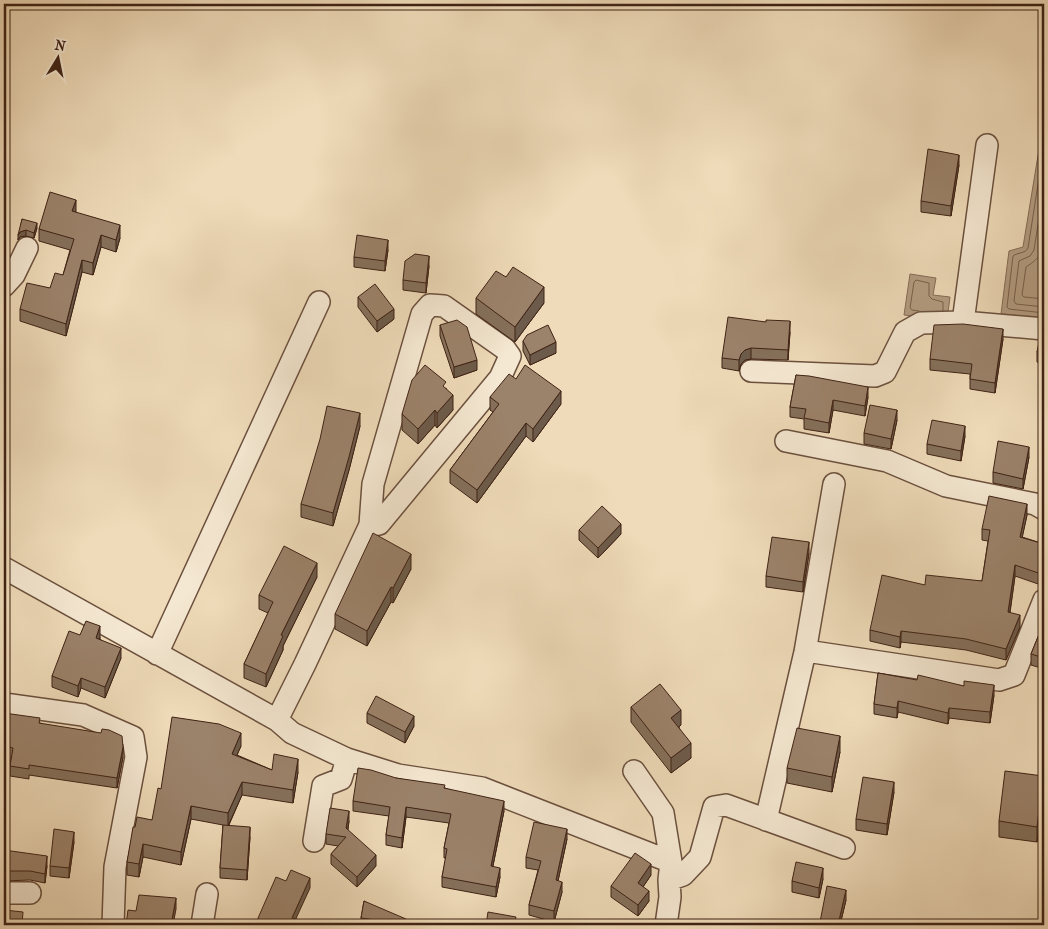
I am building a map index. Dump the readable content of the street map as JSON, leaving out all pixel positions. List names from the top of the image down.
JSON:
{
  "north": "top"
}
